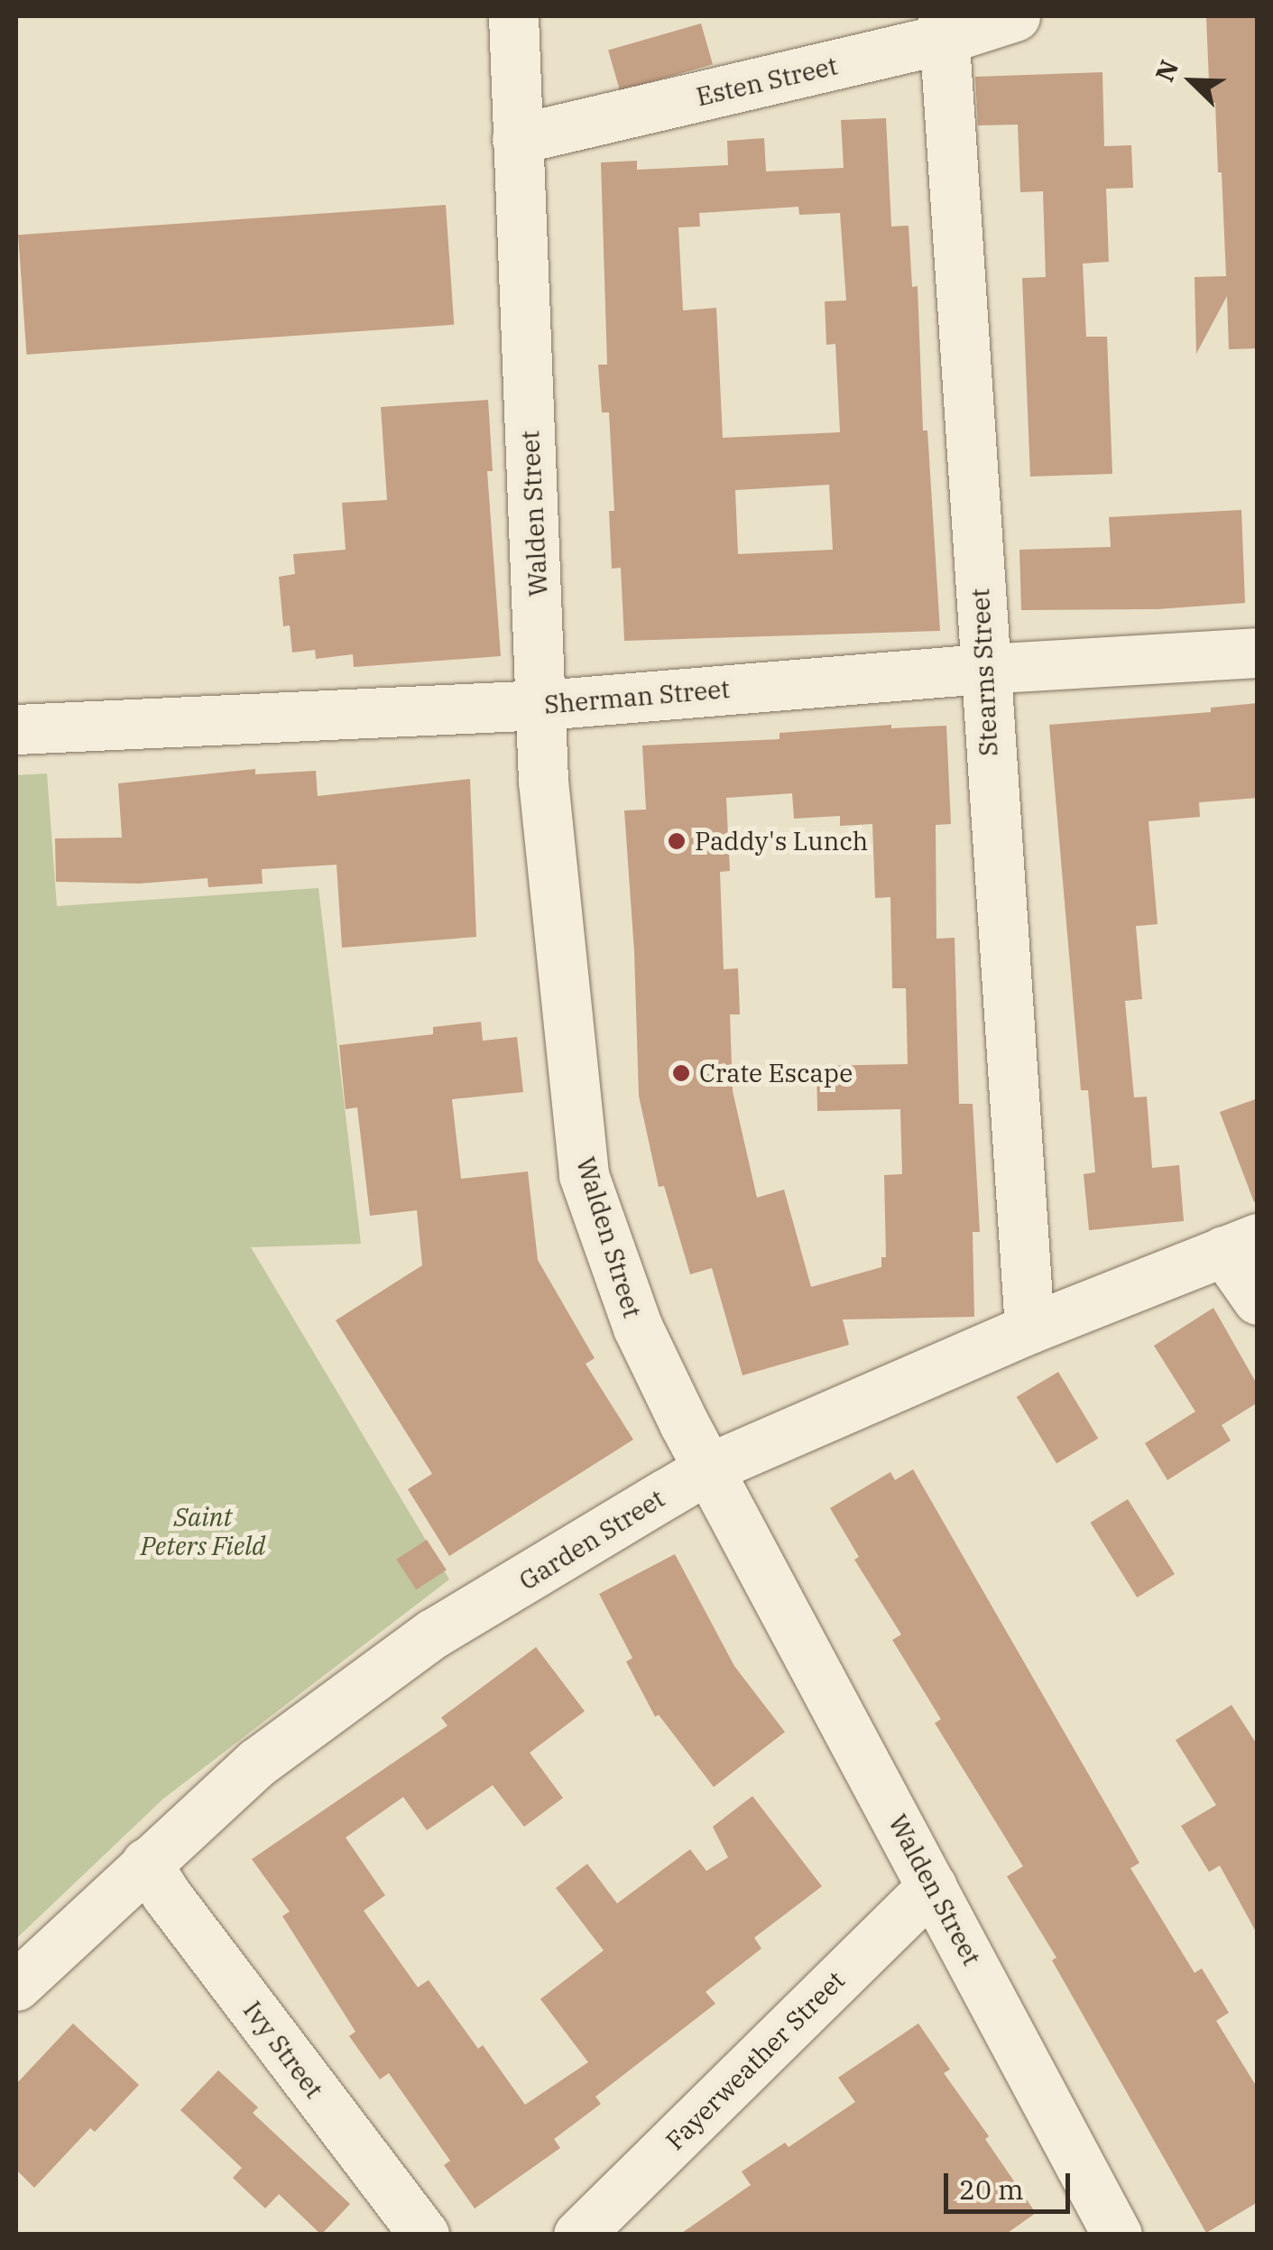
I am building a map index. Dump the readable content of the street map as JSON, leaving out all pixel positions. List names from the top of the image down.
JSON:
{
  "streets": {
    "street": [
      "Esten Street",
      "Walden Street",
      "Stearns Street",
      "Sherman Street",
      "Garden Street",
      "Ivy Street",
      "Fayerweather Street"
    ]
  },
  "crossings": [
    ["Esten Street", "Walden Street"],
    ["Esten Street", "Stearns Street"],
    ["Walden Street", "Sherman Street"],
    ["Walden Street", "Garden Street"],
    ["Walden Street", "Fayerweather Street"],
    ["Stearns Street", "Sherman Street"],
    ["Stearns Street", "Garden Street"],
    ["Garden Street", "Ivy Street"]
  ],
  "parks": ["Saint Peters Field"],
  "places": ["Paddy's Lunch", "Crate Escape"],
  "scale_bar": "20 m",
  "north": "top left"
}
